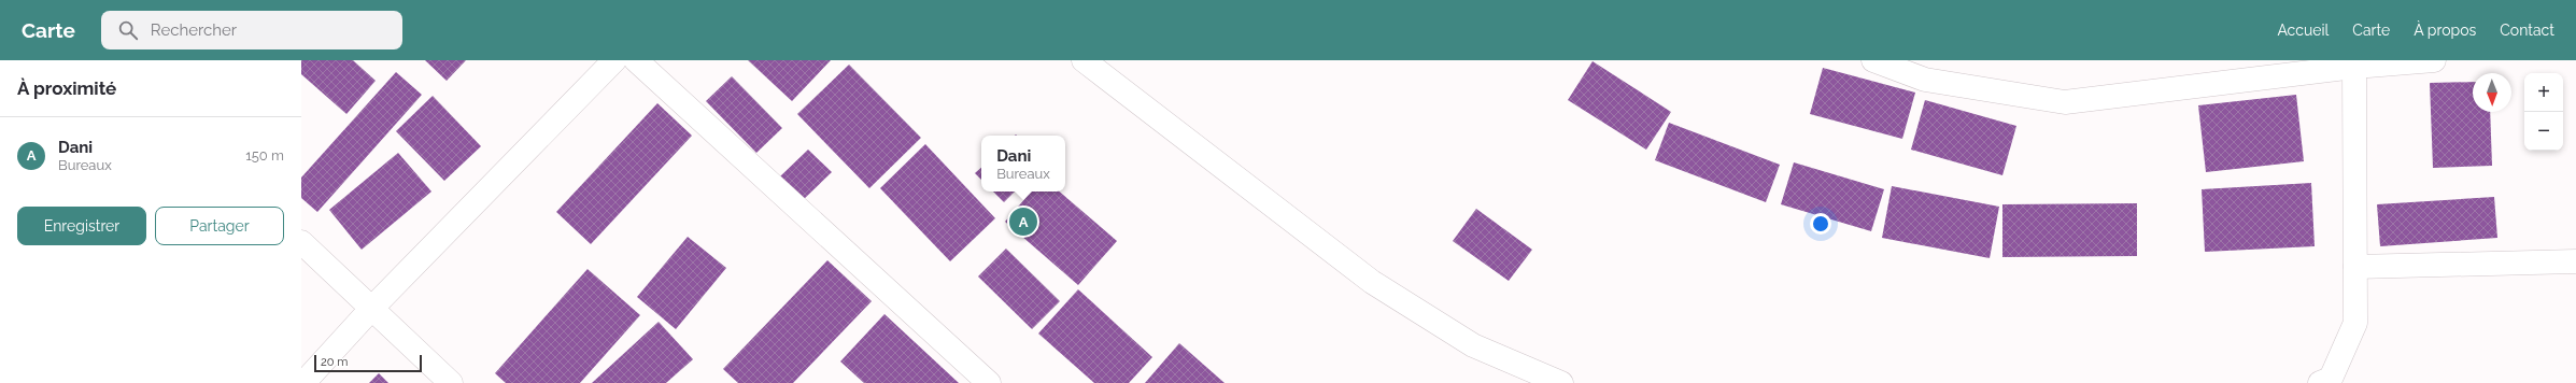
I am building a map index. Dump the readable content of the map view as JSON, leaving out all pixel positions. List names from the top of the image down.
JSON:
{
  "scale_bar": "20 m",
  "north": "bottom",
  "page": {
    "header": "Carte",
    "search": "Rechercher",
    "nav": [
      "Accueil",
      "Carte",
      "À propos",
      "Contact"
    ],
    "heading": "À proximité",
    "map_buttons": ["+", "−"],
    "list": [
      {
        "mark": "A",
        "name": "Dani",
        "note": "Bureaux",
        "value": "150 m"
      }
    ],
    "popup": ["Dani", "Bureaux"],
    "buttons": ["Enregistrer", "Partager"],
    "pins": "A",
    "scale": "20 m"
  }
}
